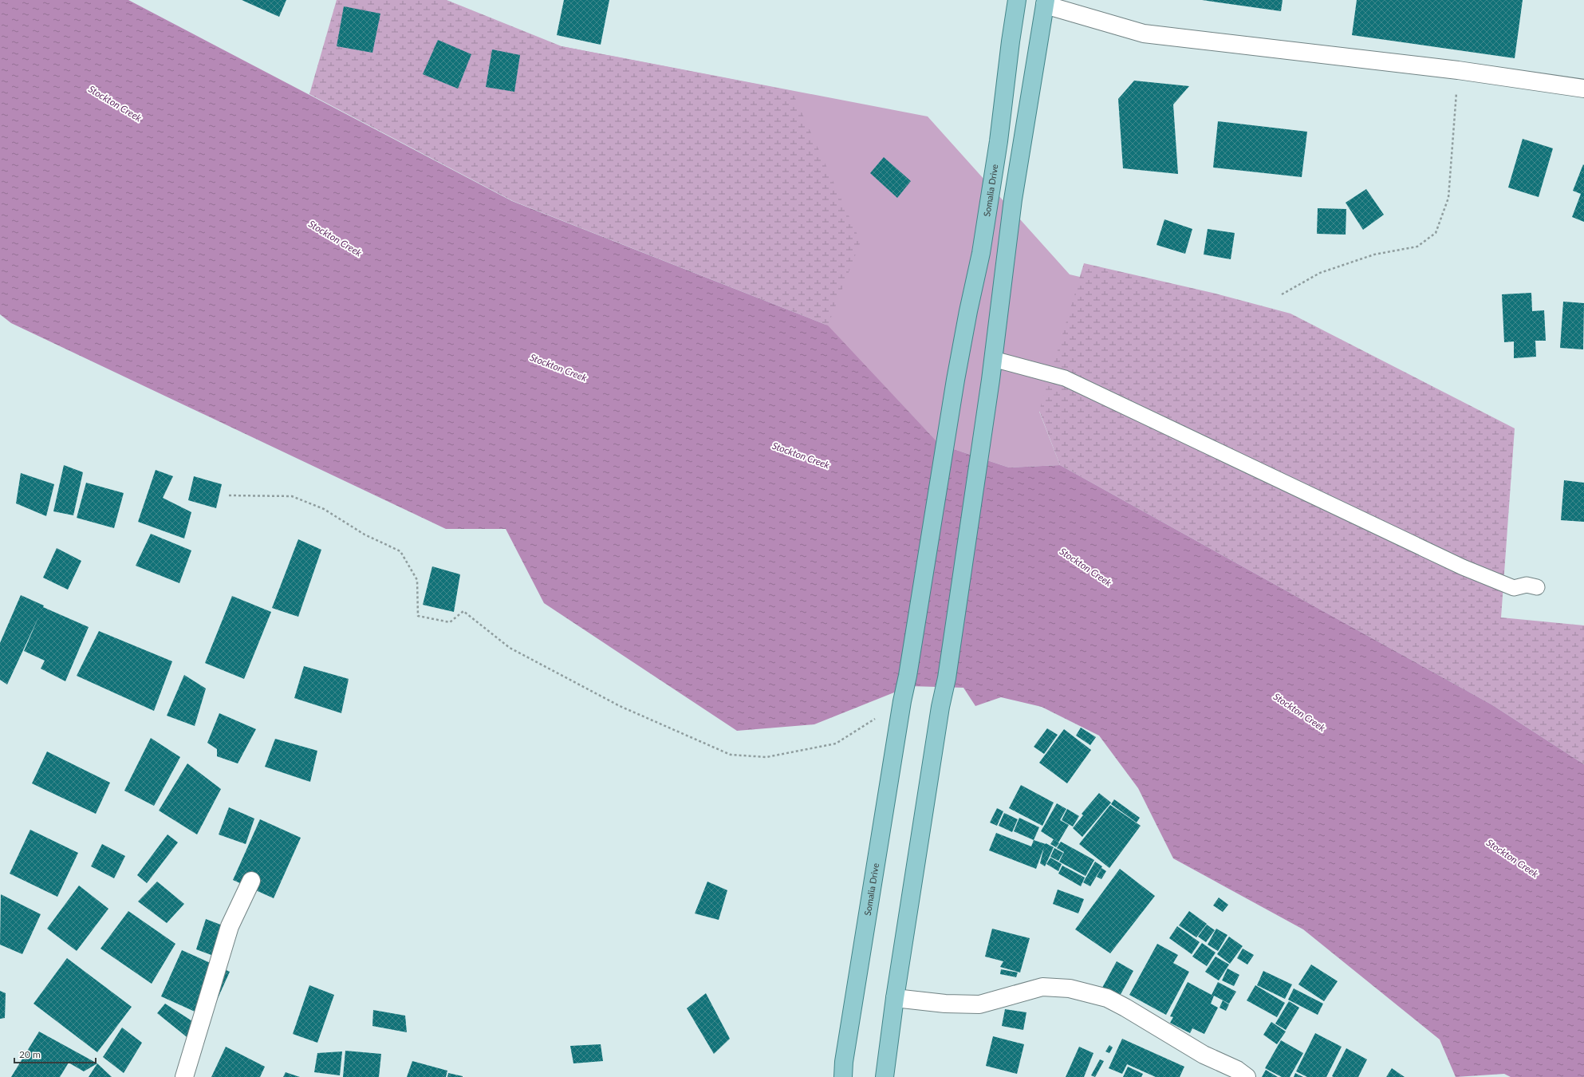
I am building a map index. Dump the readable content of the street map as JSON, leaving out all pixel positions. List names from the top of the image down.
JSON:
{
  "streets": {
    "main road": ["Somalia Drive"]
  },
  "water": ["Stockton Creek"],
  "scale_bar": "20 m"
}
